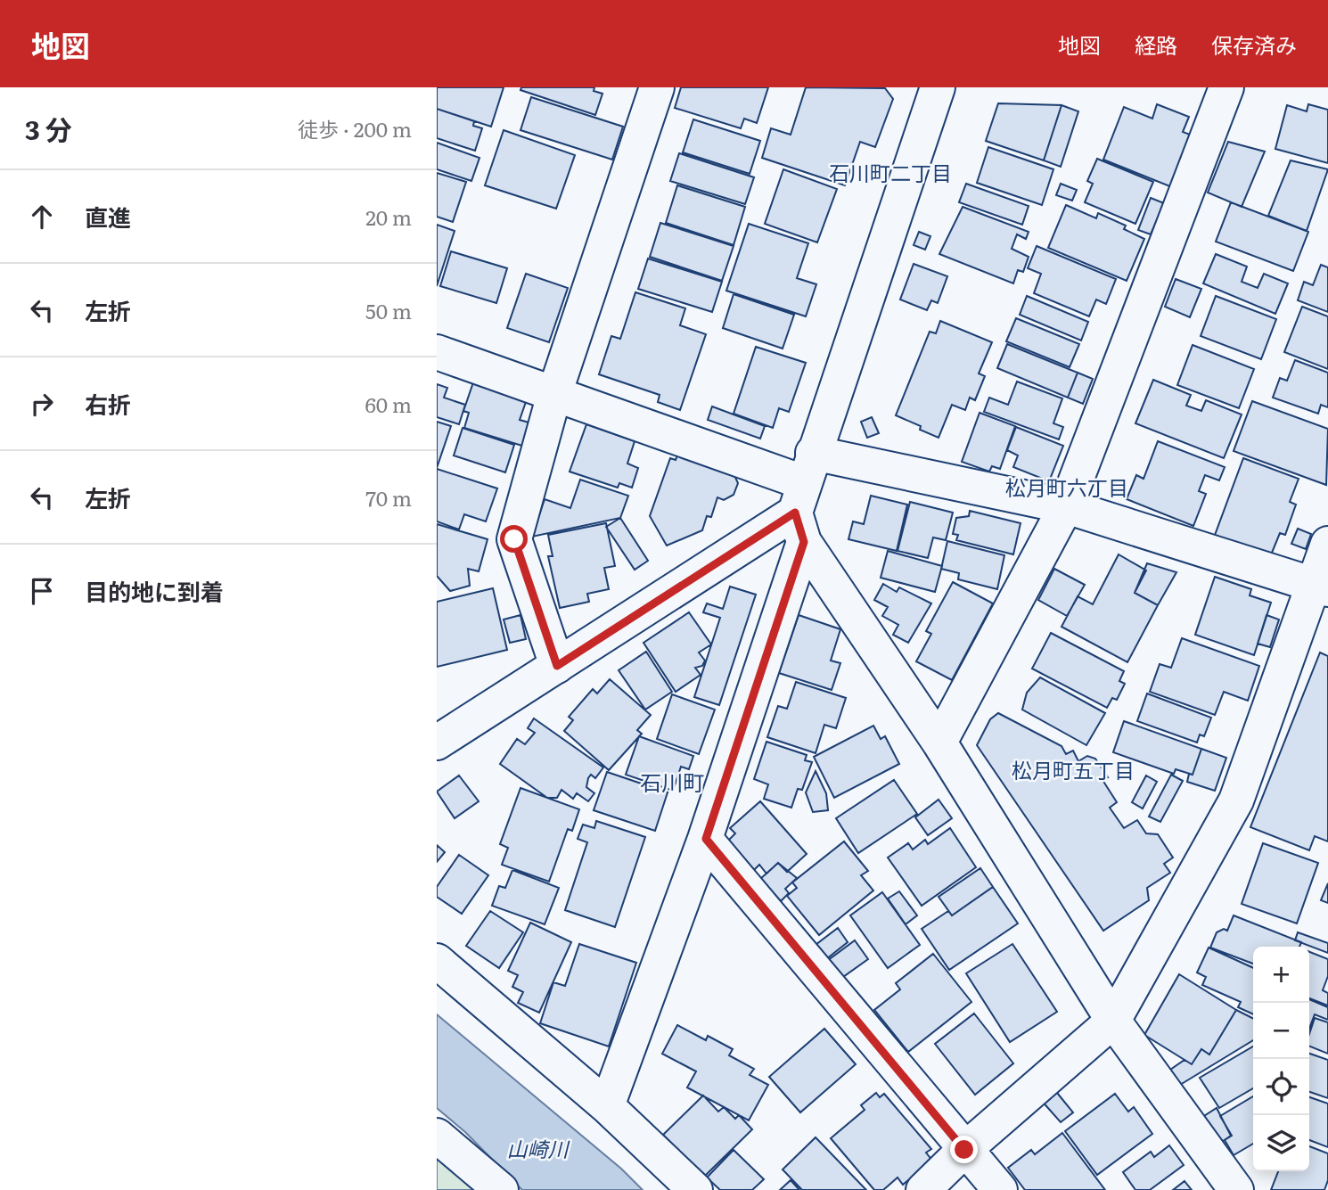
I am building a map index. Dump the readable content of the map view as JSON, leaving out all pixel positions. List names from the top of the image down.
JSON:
{
  "districts": [
    "石川町二丁目",
    "松月町六丁目",
    "松月町五丁目",
    "石川町"
  ],
  "water": ["山崎川"],
  "page": {
    "header": "地図",
    "nav": ["地図", "経路", "保存済み"],
    "heading": ["3 分", "徒歩 · 200 m"],
    "list": [
      ["直進", "20 m"],
      ["左折", "50 m"],
      ["右折", "60 m"],
      ["左折", "70 m"],
      "目的地に到着"
    ],
    "map_buttons": ["+", "−"]
  }
}
